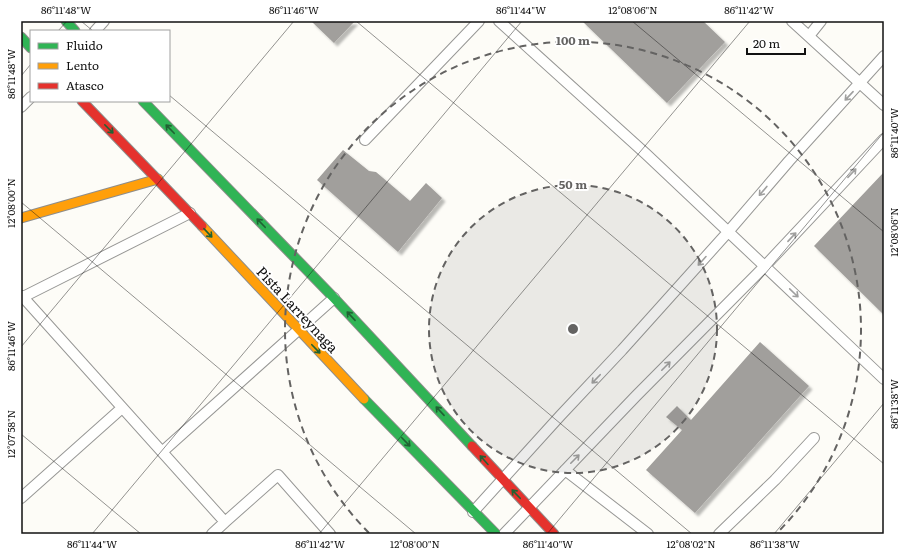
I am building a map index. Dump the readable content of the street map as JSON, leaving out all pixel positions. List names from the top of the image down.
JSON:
{
  "streets": {
    "main road": ["Pista Larreynaga"]
  },
  "legend": ["Fluido", "Lento", "Atasco"],
  "scale_bar": "20 m",
  "coordinates": [
    "86°11'48\"W",
    "86°11'46\"W",
    "86°11'44\"W",
    "12°08'06\"N",
    "86°11'42\"W",
    "86°11'40\"W",
    "12°08'00\"N",
    "86°11'38\"W",
    "12°07'58\"N",
    "12°08'02\"N"
  ],
  "rings": ["100 m", "50 m"]
}
